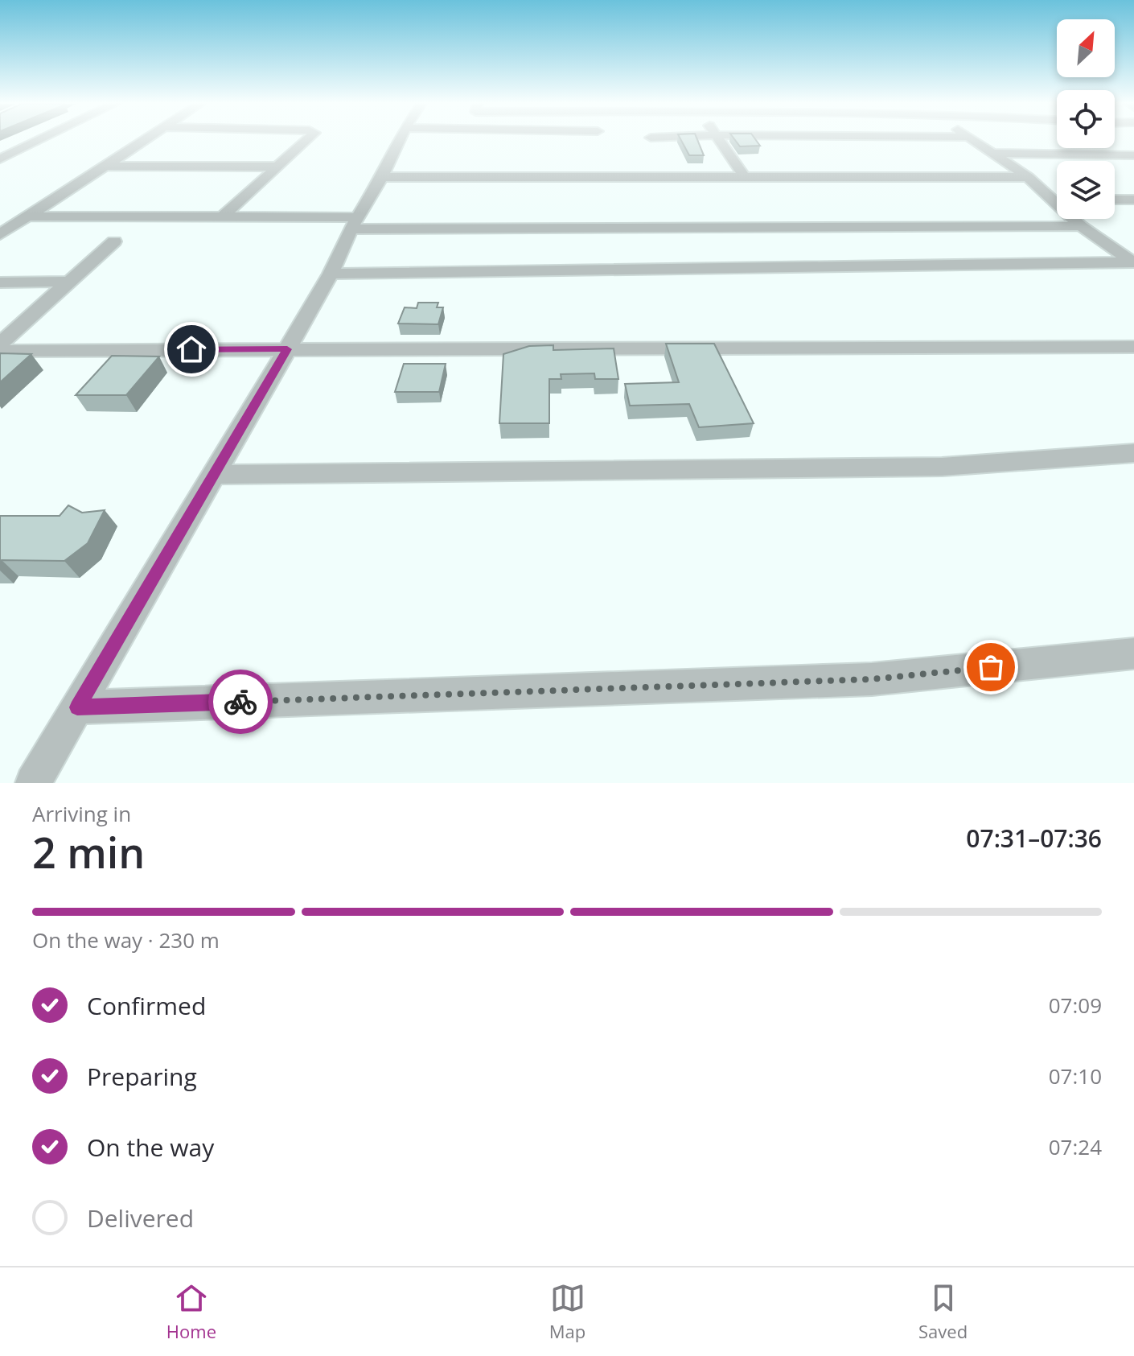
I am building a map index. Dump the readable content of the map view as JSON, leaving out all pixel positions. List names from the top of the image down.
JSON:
{
  "north": "top right",
  "page": {
    "heading": ["2 min", "Arriving in", "07:31–07:36"],
    "bar": "On the way · 230 m",
    "list": [
      ["Confirmed", "07:09"],
      ["Preparing", "07:10"],
      ["On the way", "07:24"],
      "Delivered"
    ],
    "tabs": ["Home", "Map", "Saved"]
  }
}
